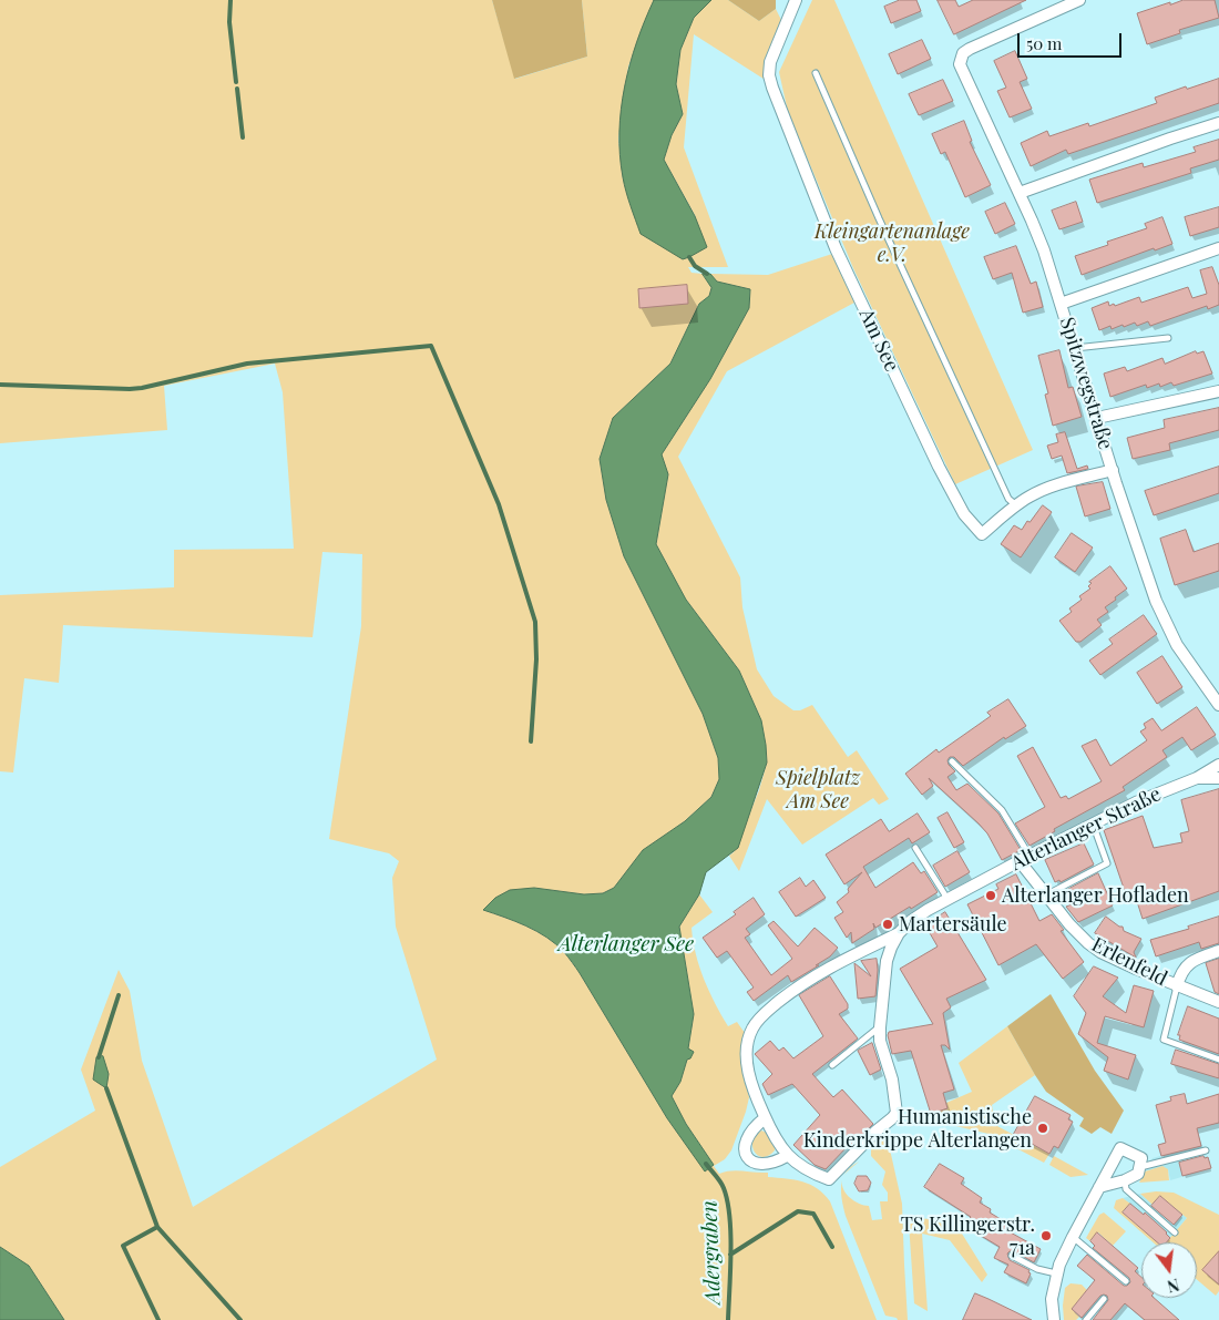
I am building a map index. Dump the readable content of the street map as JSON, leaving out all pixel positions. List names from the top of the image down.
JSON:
{
  "streets": {
    "street": [
      "Am See",
      "Spitzwegstraße",
      "Alterlanger Straße",
      "Erlenfeld"
    ]
  },
  "crossings": [
    ["Am See", "Spitzwegstraße"],
    ["Alterlanger Straße", "Erlenfeld"]
  ],
  "water": ["Alterlanger See", "Adergraben"],
  "parks": ["Kleingartenanlage e.V.", "Spielplatz Am See"],
  "places": [
    "Alterlanger Hofladen",
    "Martersäule",
    "Humanistische Kinderkrippe Alterlangen",
    "TS Killingerstr. 71a"
  ],
  "scale_bar": "50 m",
  "north": "bottom"
}
